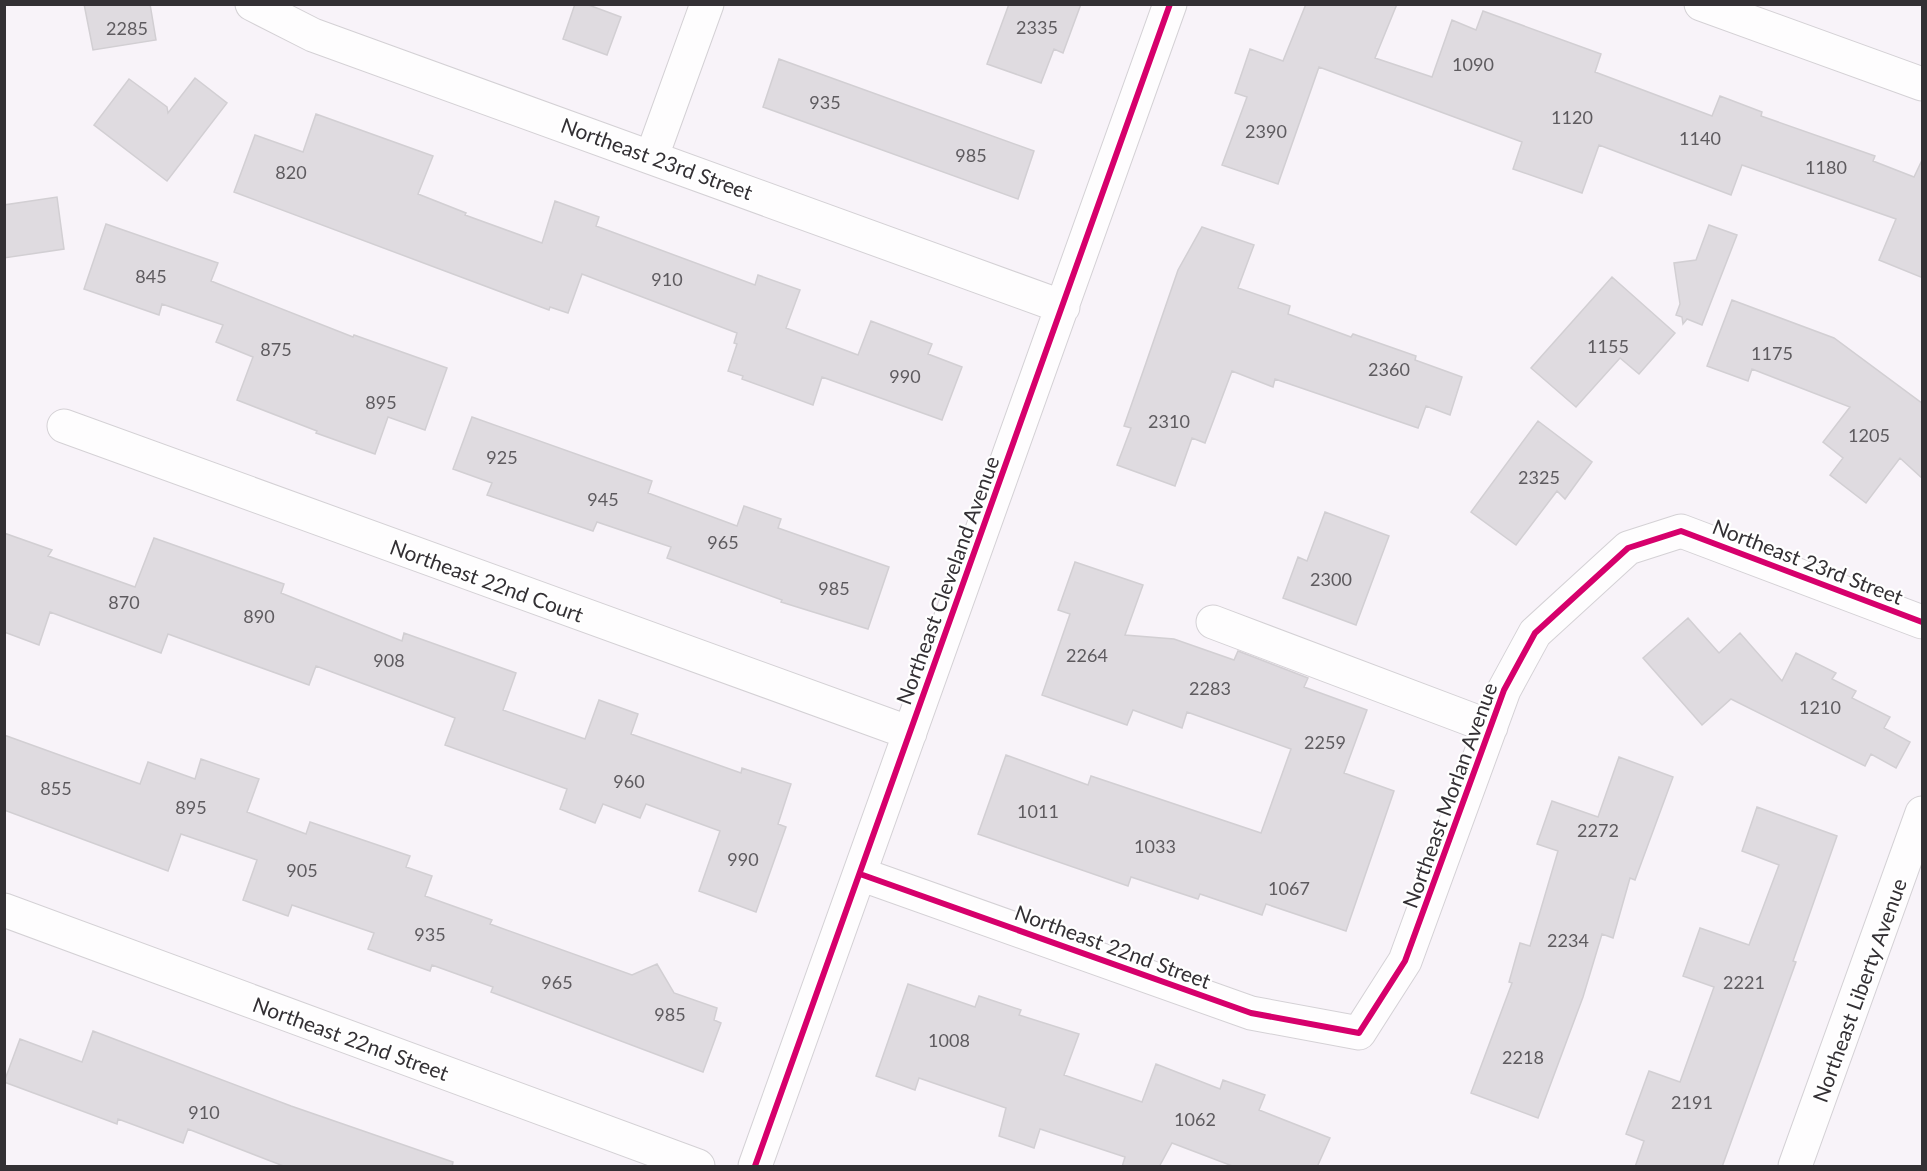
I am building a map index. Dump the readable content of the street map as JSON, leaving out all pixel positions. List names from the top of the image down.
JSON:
{
  "streets": {
    "street": [
      "Northeast 23rd Street",
      "Northeast 22nd Court",
      "Northeast Cleveland Avenue",
      "Northeast Morlan Avenue",
      "Northeast 22nd Street",
      "Northeast Liberty Avenue"
    ]
  },
  "crossings": [
    ["Northeast 23rd Street", "Northeast Cleveland Avenue"],
    ["Northeast 23rd Street", "Northeast Morlan Avenue"],
    ["Northeast 22nd Court", "Northeast Cleveland Avenue"],
    ["Northeast Cleveland Avenue", "Northeast 22nd Street"],
    ["Northeast Morlan Avenue", "Northeast 22nd Street"]
  ],
  "house_numbers": [
    "2335",
    "2285",
    "1090",
    "935",
    "1120",
    "2390",
    "1140",
    "985",
    "1180",
    "820",
    "845",
    "910",
    "1155",
    "875",
    "1175",
    "2360",
    "990",
    "895",
    "2310",
    "1205",
    "925",
    "2325",
    "945",
    "965",
    "2300",
    "985",
    "870",
    "890",
    "2264",
    "908",
    "2283",
    "1210",
    "2259",
    "960",
    "855",
    "895",
    "1011",
    "2272",
    "1033",
    "990",
    "905",
    "1067",
    "935",
    "2234",
    "965",
    "2221",
    "985",
    "1008",
    "2218",
    "2191",
    "910",
    "1062"
  ]
}
